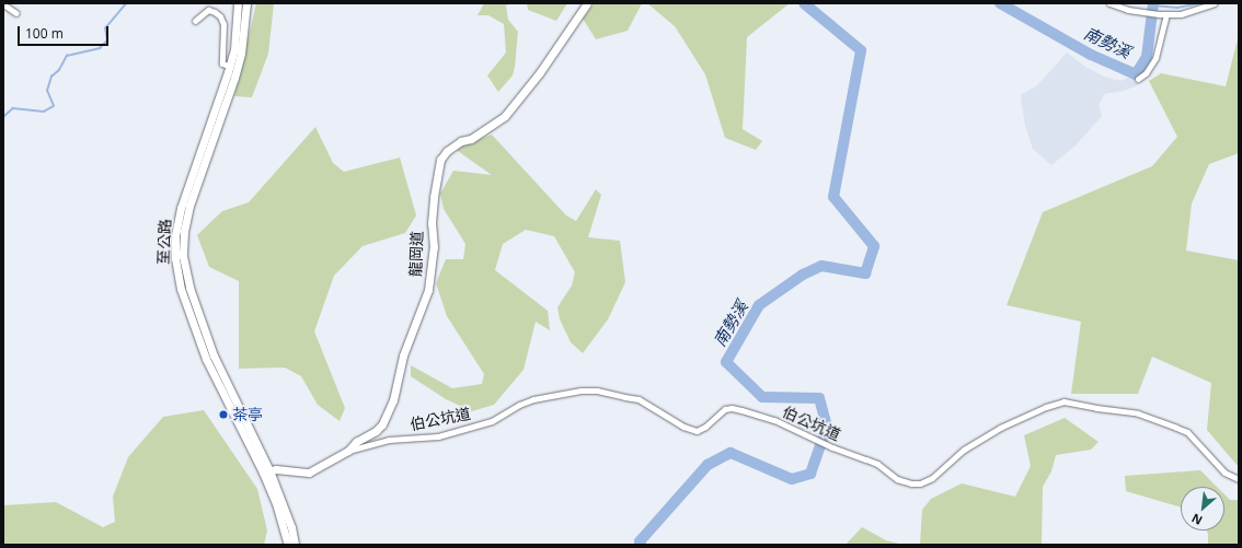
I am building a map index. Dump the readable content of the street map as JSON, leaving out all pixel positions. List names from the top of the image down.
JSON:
{
  "streets": {
    "street": ["至公路", "龍岡道", "伯公坑道"]
  },
  "crossings": [
    ["至公路", "龍岡道"],
    ["龍岡道", "伯公坑道"]
  ],
  "water": ["南勢溪"],
  "places": ["茶亭"],
  "scale_bar": "100 m",
  "north": "bottom left"
}
